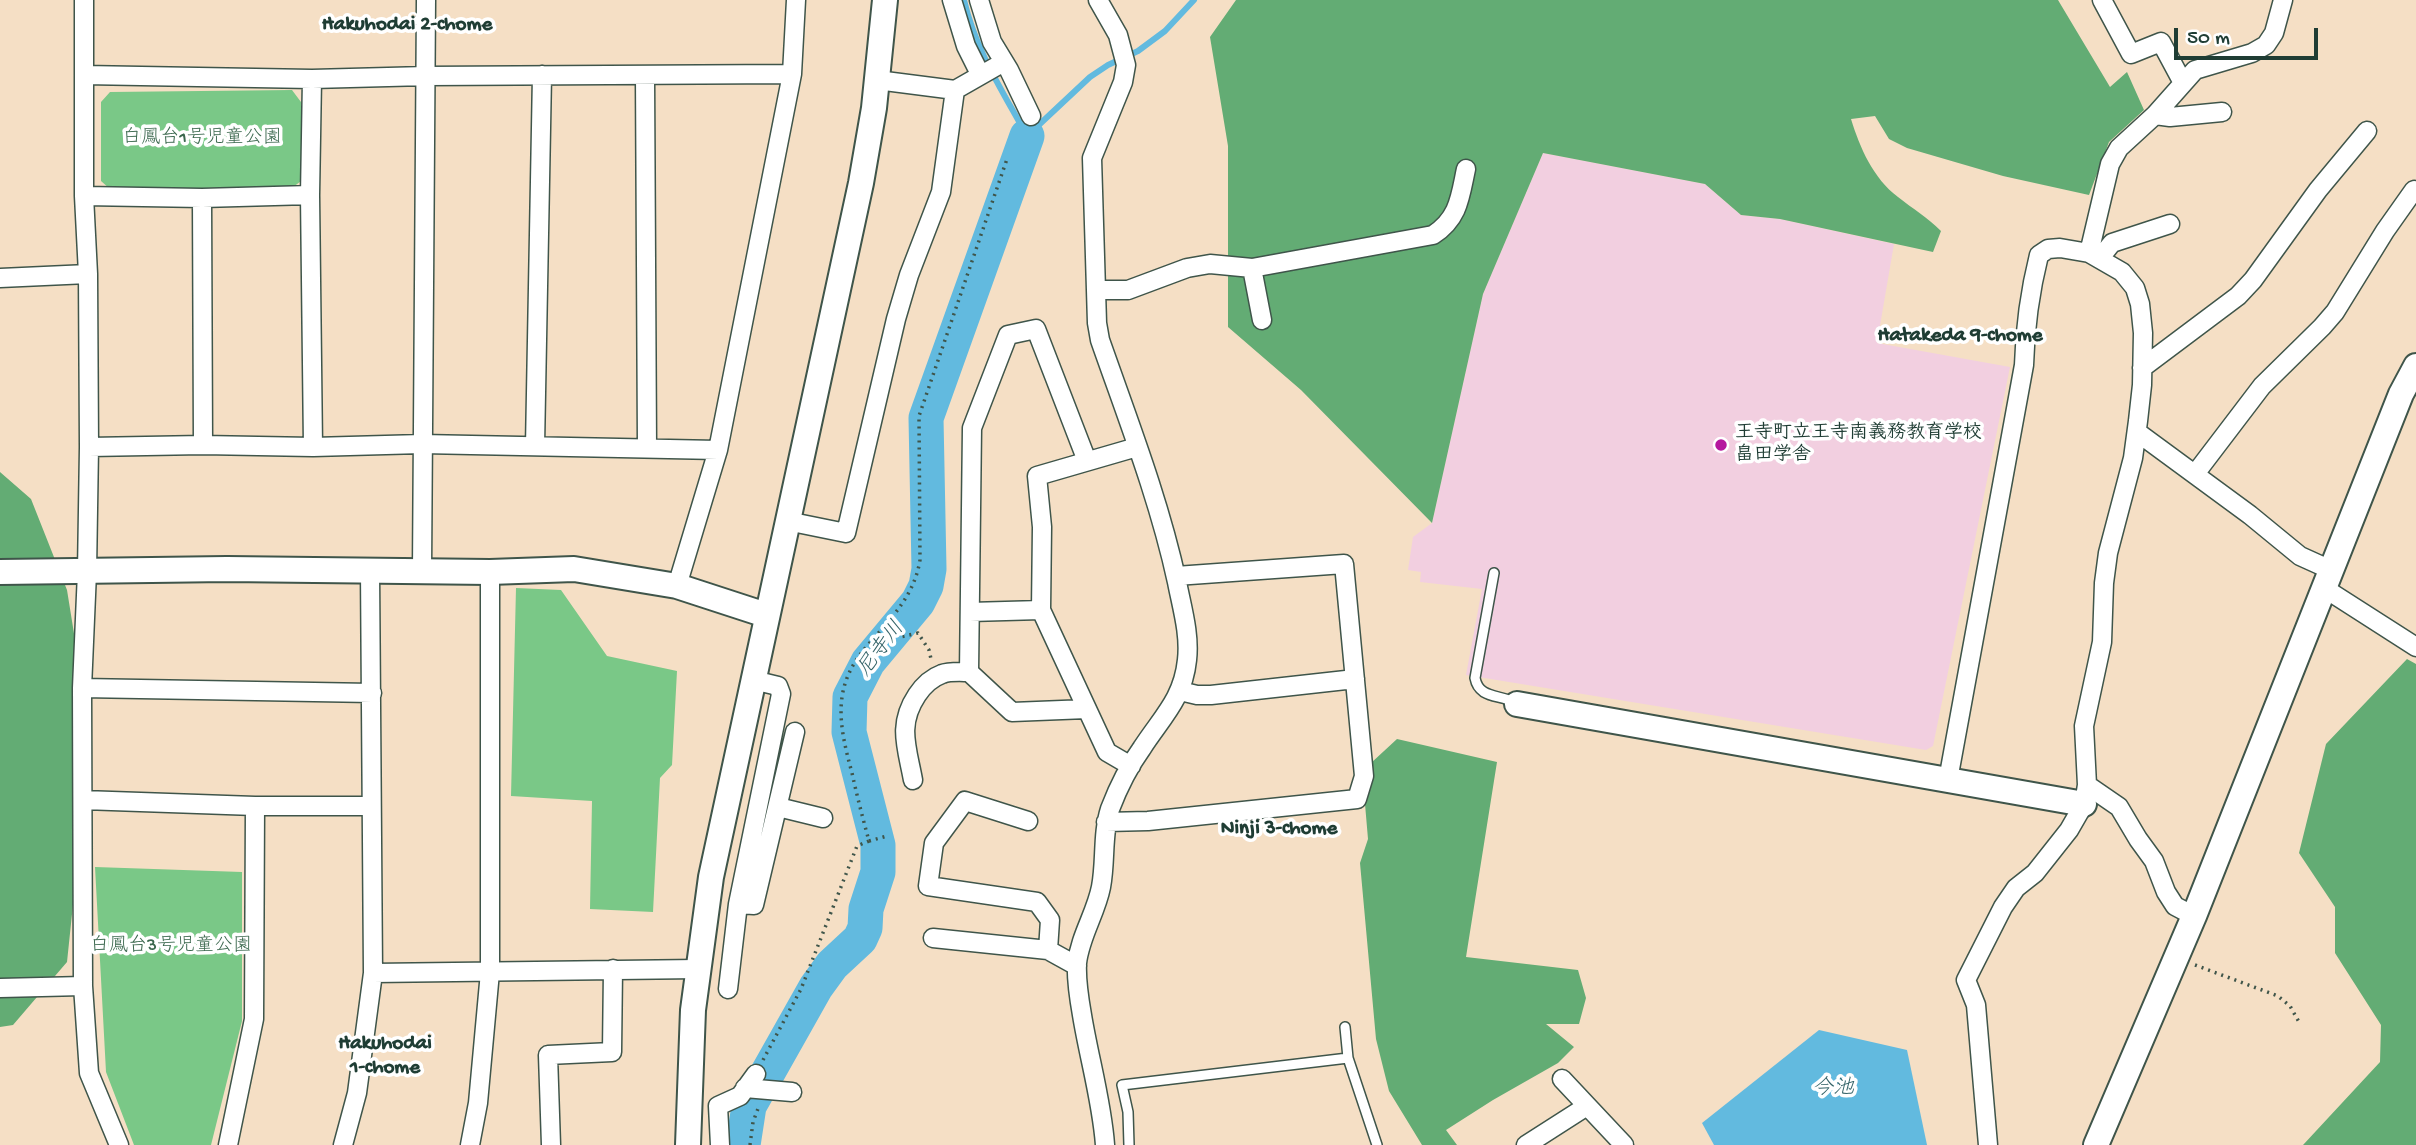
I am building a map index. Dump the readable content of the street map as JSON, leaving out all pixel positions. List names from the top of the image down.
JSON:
{
  "districts": [
    "Hakuhodai 2-chome",
    "Hatakeda 9-chome",
    "Ninji 3-chome",
    "Hakuhodai 1-chome"
  ],
  "water": ["尼寺川", "今池"],
  "parks": ["白鳳台1号児童公園", "白鳳台3号児童公園"],
  "places": ["王寺町立王寺南義務教育学校 畠田学舎"],
  "scale_bar": "50 m"
}
